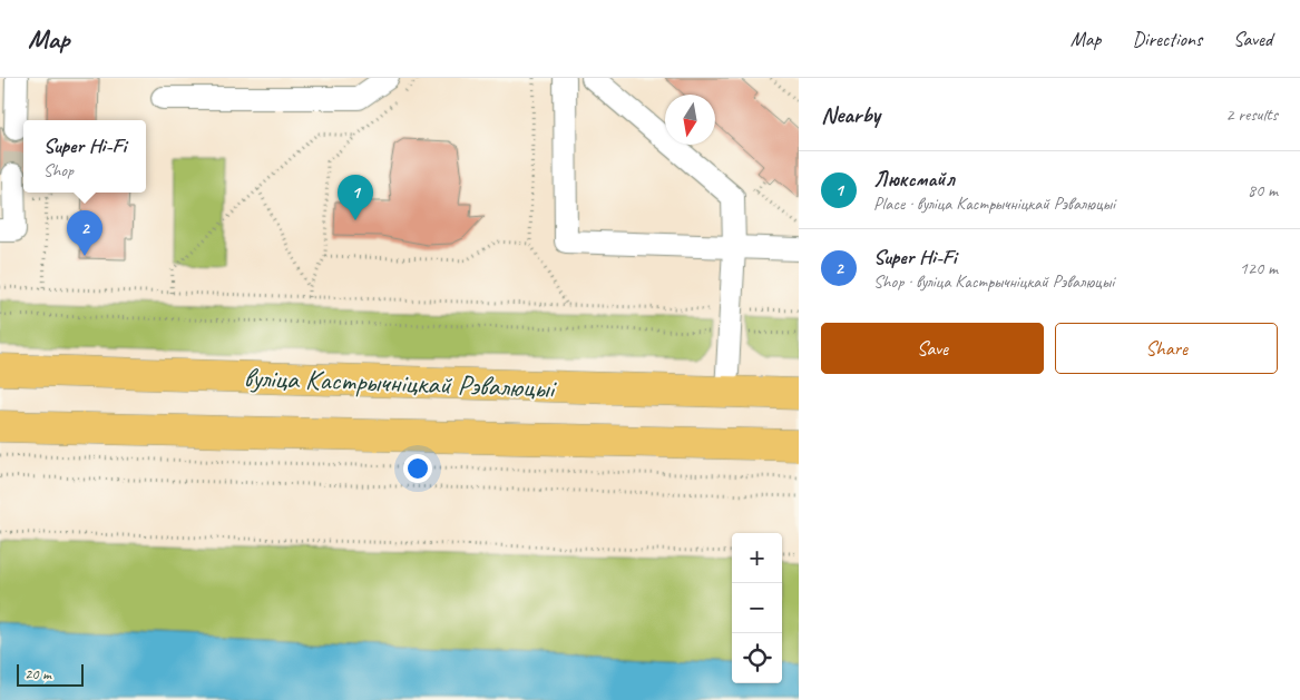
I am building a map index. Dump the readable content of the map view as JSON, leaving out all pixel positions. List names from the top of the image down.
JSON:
{
  "streets": {
    "highway": ["вуліца Кастрычніцкай Рэвалюцыі"]
  },
  "scale_bar": "20 m",
  "north": "bottom",
  "page": {
    "header": "Map",
    "nav": ["Map", "Directions", "Saved"],
    "heading": ["Nearby", "2 results"],
    "popup": ["Super Hi-Fi", "Shop"],
    "list": [
      {
        "mark": "1",
        "name": "Люксмайл",
        "note": "Place · вуліца Кастрычніцкай Рэвалюцыі",
        "value": "80 m"
      },
      {
        "mark": "2",
        "name": "Super Hi-Fi",
        "note": "Shop · вуліца Кастрычніцкай Рэвалюцыі",
        "value": "120 m"
      }
    ],
    "pins": ["1", "2"],
    "buttons": ["Save", "Share"],
    "map_buttons": ["+", "−"],
    "scale": "20 m"
  }
}
